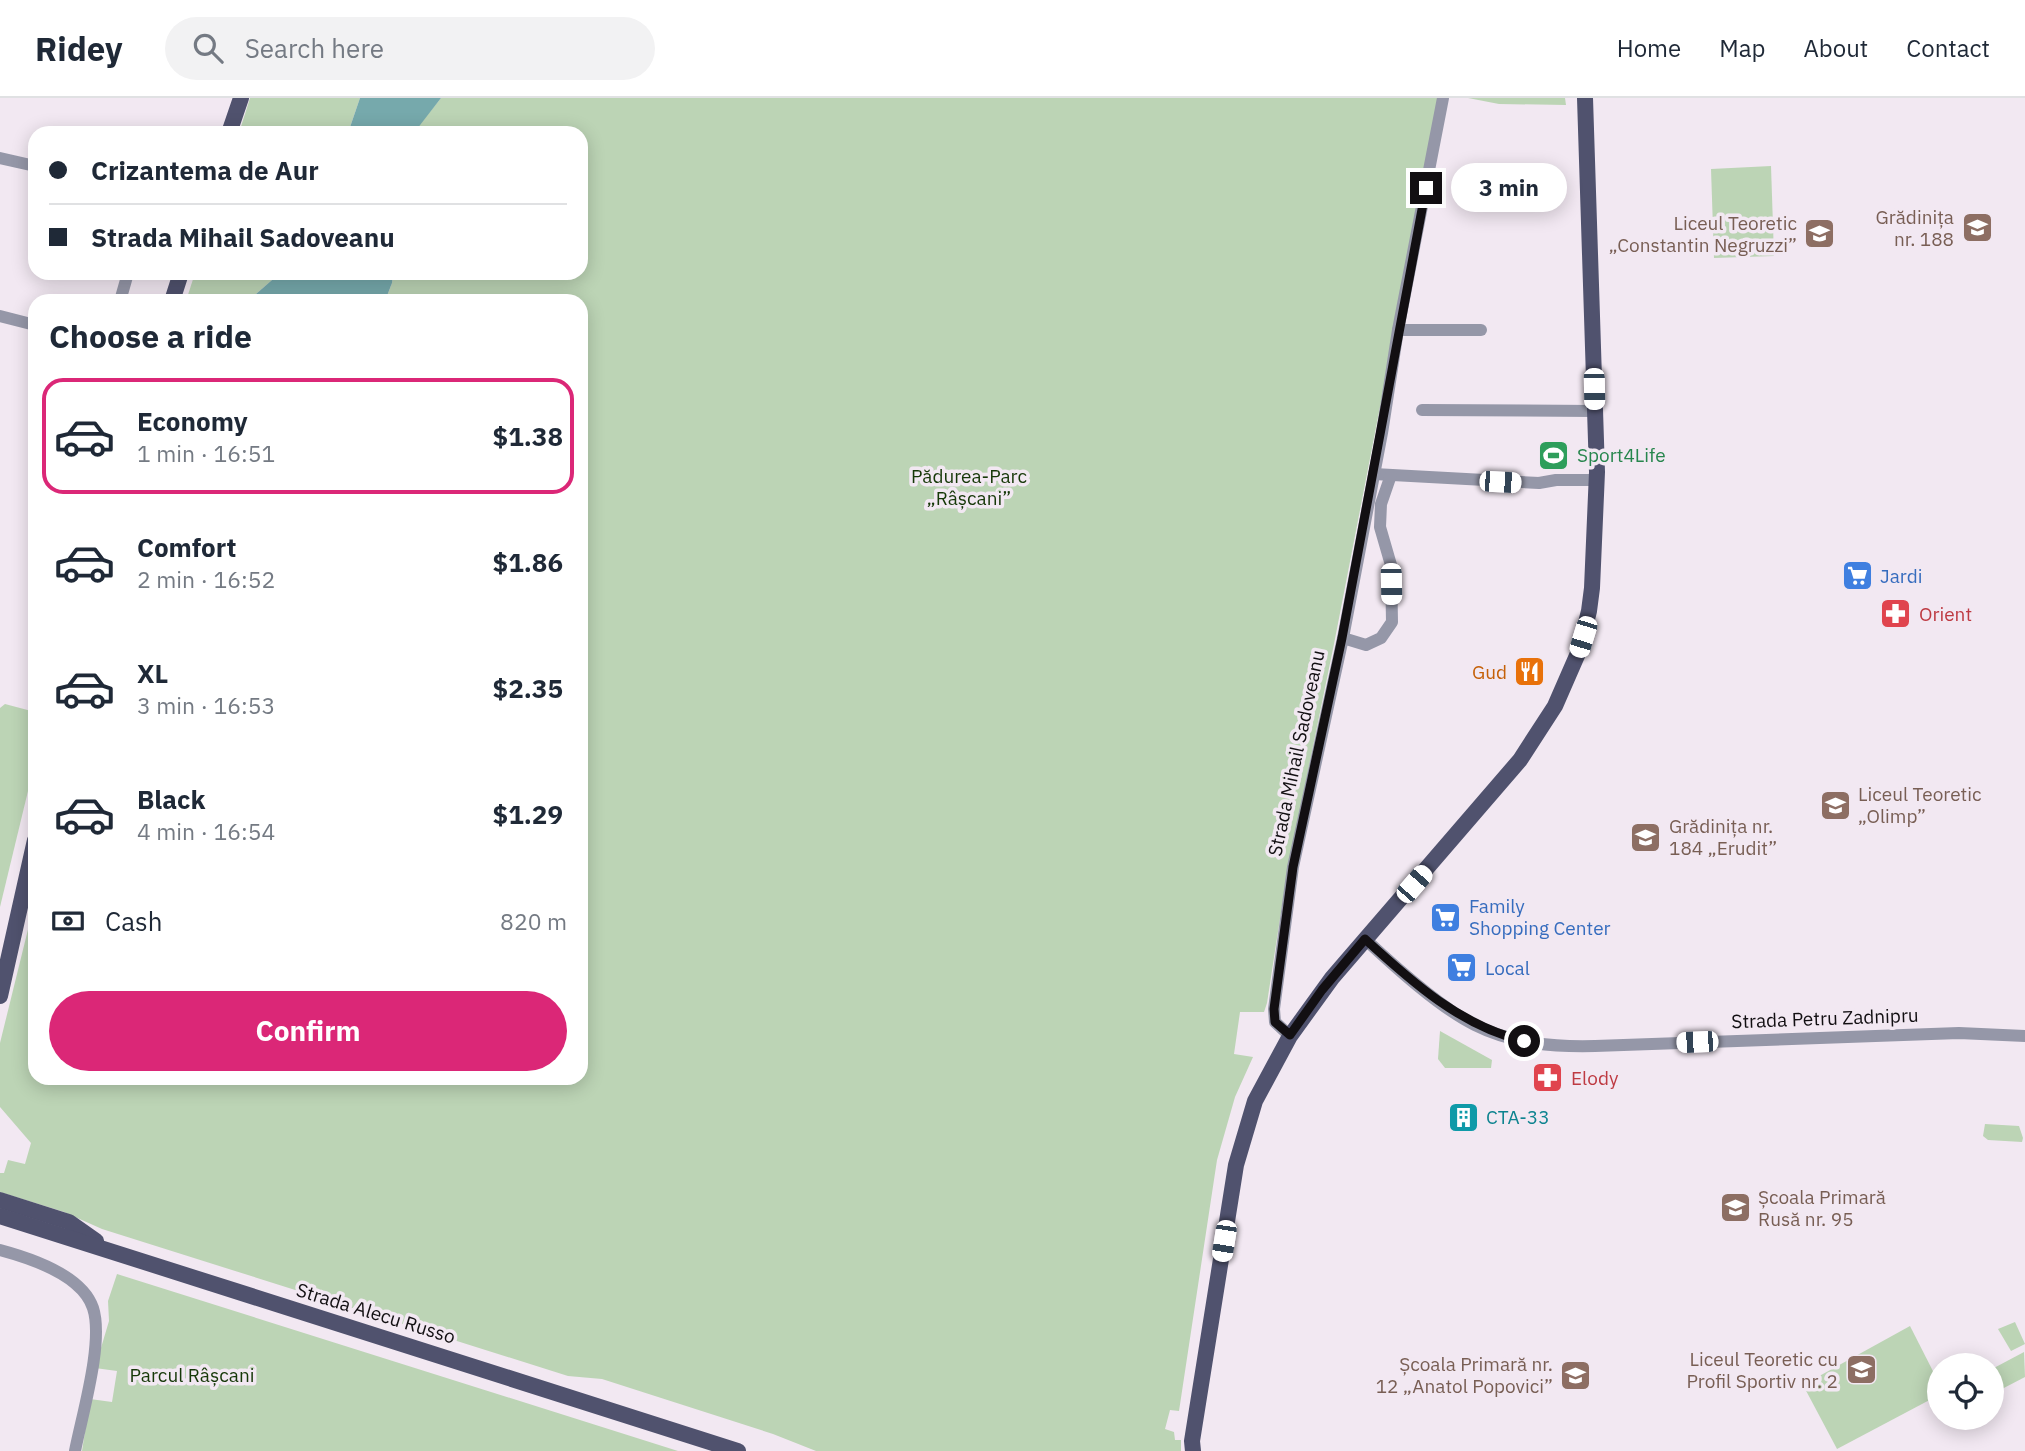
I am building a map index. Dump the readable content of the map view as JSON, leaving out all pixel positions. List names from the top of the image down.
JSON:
{
  "streets": {
    "main road": ["Strada Alecu Russo"],
    "street": ["Strada Mihail Sadoveanu", "Strada Petru Zadnipru"]
  },
  "parks": ["Pădurea-Parc „Râșcani”", "Parcul Râșcani"],
  "places": {
    "school or university": [
      "Grădinița nr. 188",
      "Liceul Teoretic „Constantin Negruzzi”",
      "Liceul Teoretic „Olimp”",
      "Grădinița nr. 184 „Erudit”",
      "Școala Primară Rusă nr. 95",
      "Liceul Teoretic cu Profil Sportiv nr. 2",
      "Școala Primară nr. 12 „Anatol Popovici”"
    ],
    "sports": ["Sport4Life"],
    "supermarket": ["Jardi", "Family Shopping Center", "Local"],
    "pharmacy": ["Orient", "Elody"],
    "restaurant": ["Gud"],
    "building": ["CTA-33"]
  },
  "page": {
    "header": "Ridey",
    "search": "Search here",
    "nav": [
      "Home",
      "Map",
      "About",
      "Contact"
    ],
    "banner": ["Crizantema de Aur", "Strada Mihail Sadoveanu"],
    "bubble": "3 min",
    "heading": "Choose a ride",
    "list": [
      {
        "name": "Economy",
        "note": "1 min · 16:51",
        "value": "$1.38"
      },
      {
        "name": "Comfort",
        "note": "2 min · 16:52",
        "value": "$1.86"
      },
      {
        "name": "XL",
        "note": "3 min · 16:53",
        "value": "$2.35"
      },
      {
        "name": "Black",
        "note": "4 min · 16:54",
        "value": "$1.29"
      }
    ],
    "pay": ["Cash", "820 m"],
    "buttons": "Confirm"
  }
}
